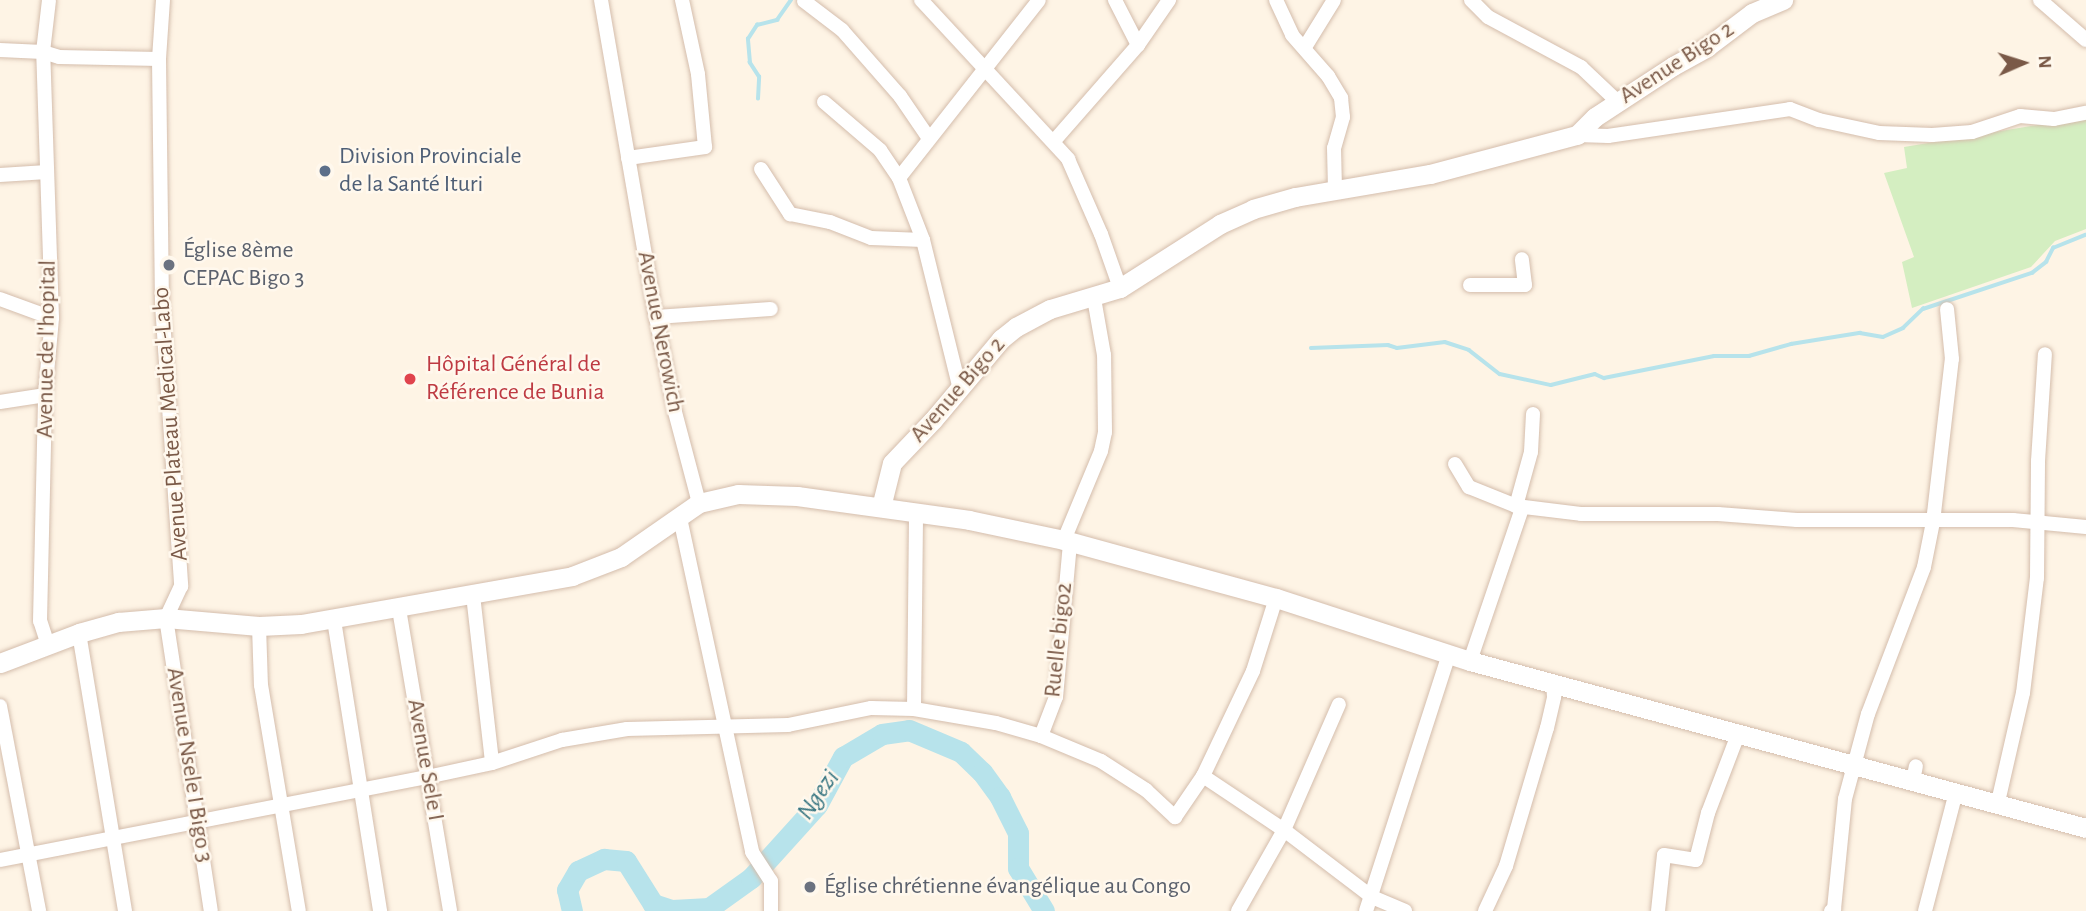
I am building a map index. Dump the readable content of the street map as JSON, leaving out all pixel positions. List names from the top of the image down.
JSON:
{
  "streets": {
    "street": [
      "Avenue Bigo 2",
      "Avenue Nerowich",
      "Avenue de l'hopital",
      "Avenue Plateau Medical-Labo",
      "Ruelle bigo2",
      "Avenue Sele I",
      "Avenue Nsele I Bigo 3"
    ]
  },
  "crossings": [
    ["Avenue Bigo 2", "Ruelle bigo2"],
    ["Avenue Plateau Medical-Labo", "Avenue Nsele I Bigo 3"]
  ],
  "water": ["Ngezi"],
  "places": [
    "Division Provinciale de la Santé Ituri",
    "Église 8ème CEPAC Bigo 3",
    "Hôpital Général de Référence de Bunia",
    "Église chrétienne évangélique au Congo"
  ],
  "north": "right"
}
